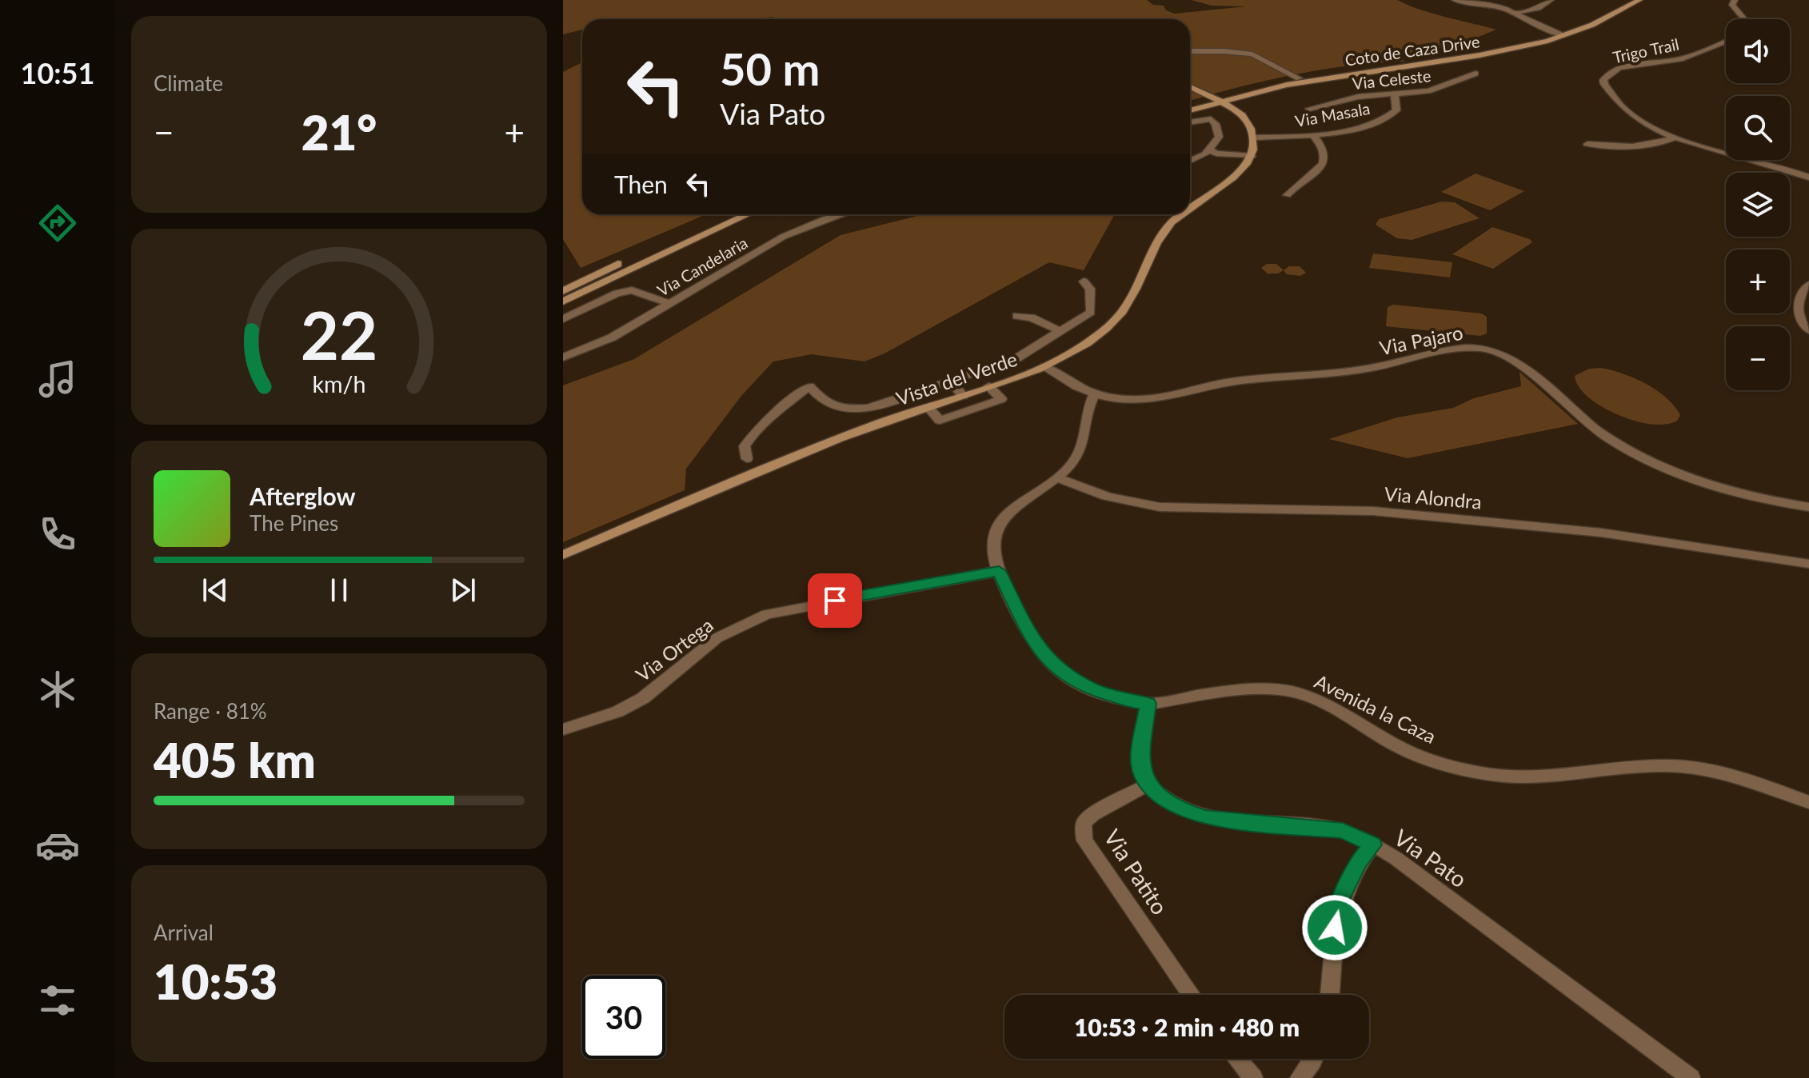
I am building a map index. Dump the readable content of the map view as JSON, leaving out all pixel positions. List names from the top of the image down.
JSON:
{
  "streets": {
    "main road": ["Coto de Caza Drive", "Vista del Verde"],
    "street": [
      "Trigo Trail",
      "Via Celeste",
      "Via Masala",
      "Via Candelaria",
      "Via Pajaro",
      "Via Alondra",
      "Via Ortega",
      "Avenida la Caza",
      "Via Pato",
      "Via Patito"
    ]
  },
  "crossings": [
    ["Via Celeste", "Via Masala"],
    ["Via Pajaro", "Vista del Verde"],
    ["Via Alondra", "Avenida la Caza"],
    ["Via Ortega", "Avenida la Caza"],
    ["Via Pato", "Via Patito"]
  ],
  "page": {
    "tabs": "10:51",
    "tile": [
      "Climate",
      ["Range · 81%", "405 km"],
      ["Arrival", "10:53"]
    ],
    "map_buttons": ["+", "−"],
    "turn": ["50 m", "Via Pato"],
    "heat": ["−", "21°", "+"],
    "then": "Then",
    "song": ["Afterglow", "The Pines"],
    "limit": "30",
    "trip": "10:53 · 2 min · 480 m",
    "gauge": ["22", "km/h"]
  }
}
